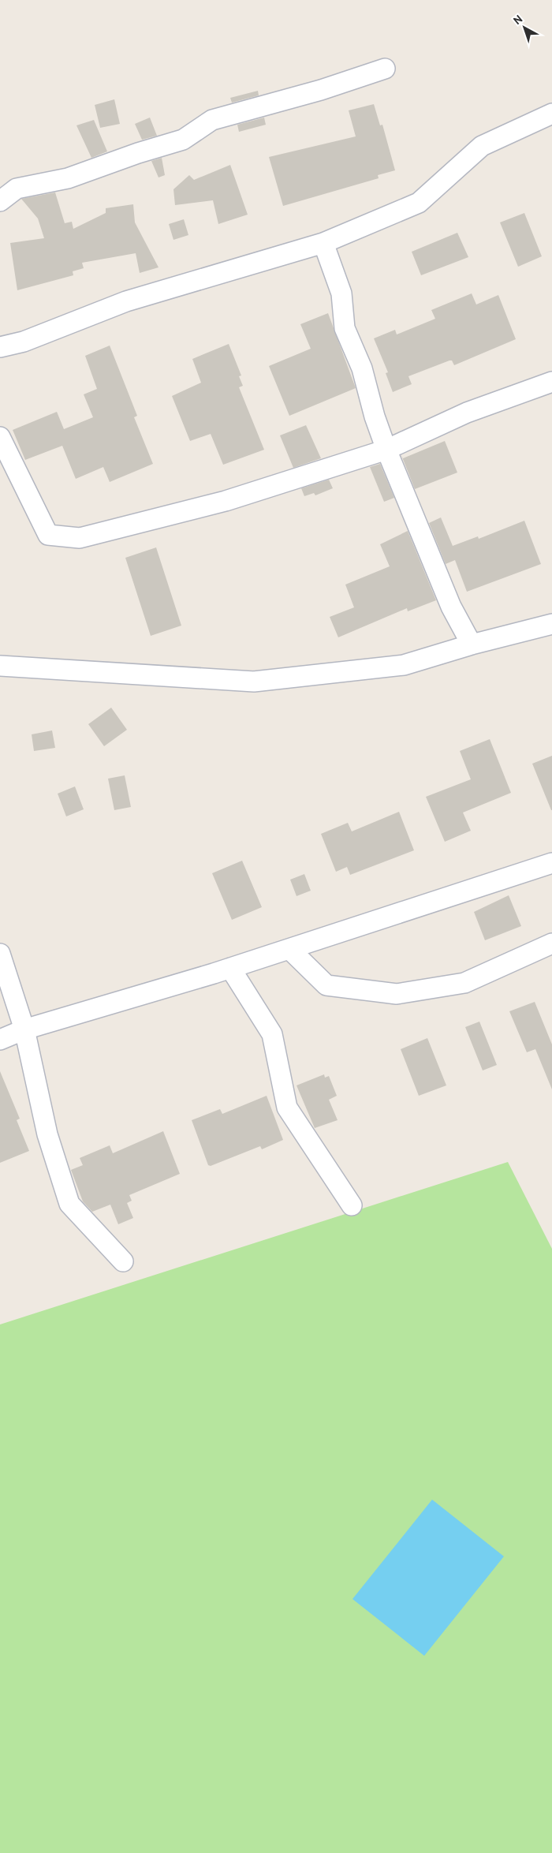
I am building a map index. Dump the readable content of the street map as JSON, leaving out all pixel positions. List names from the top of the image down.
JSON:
{
  "north": "top left"
}
